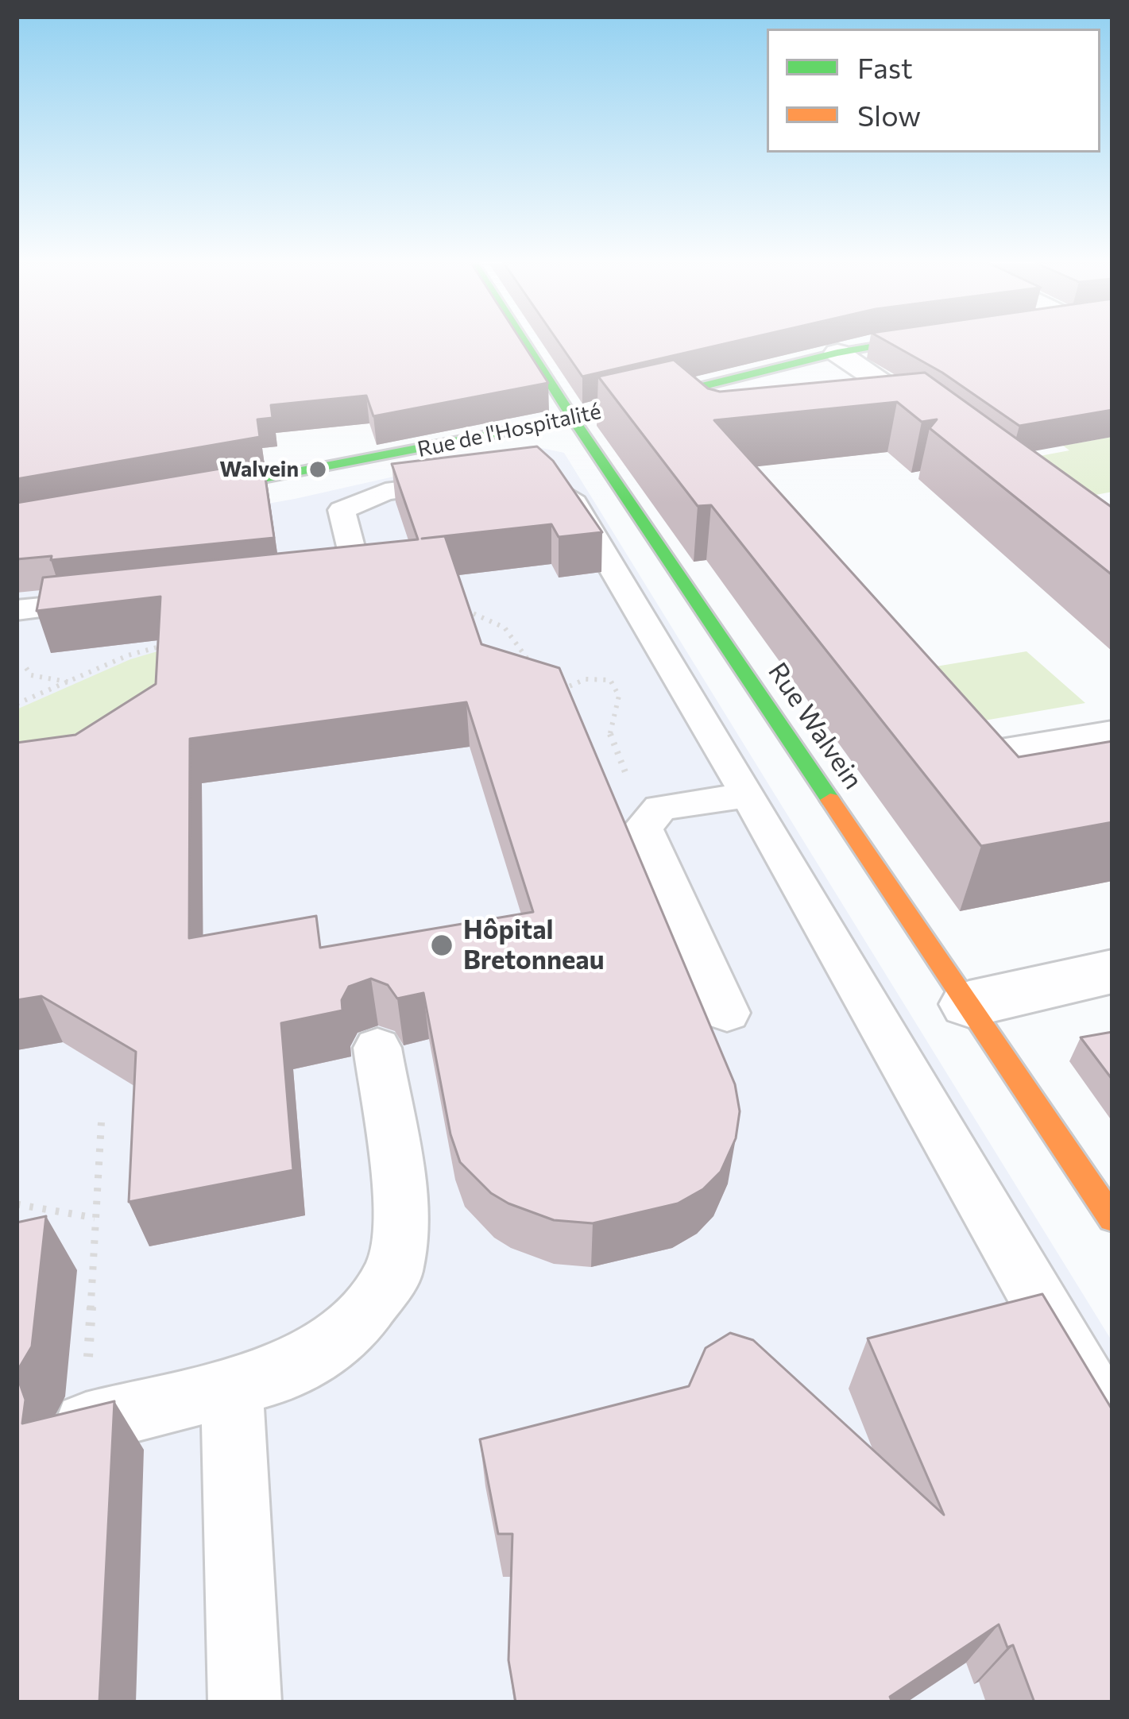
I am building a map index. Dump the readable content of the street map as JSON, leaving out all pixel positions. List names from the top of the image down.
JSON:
{
  "streets": {
    "street": ["Rue de l'Hospitalité", "Rue Walvein"]
  },
  "crossings": [
    ["Rue de l'Hospitalité", "Rue Walvein"]
  ],
  "places": ["Walvein", "Hôpital Bretonneau"],
  "legend": ["Fast", "Slow"]
}
